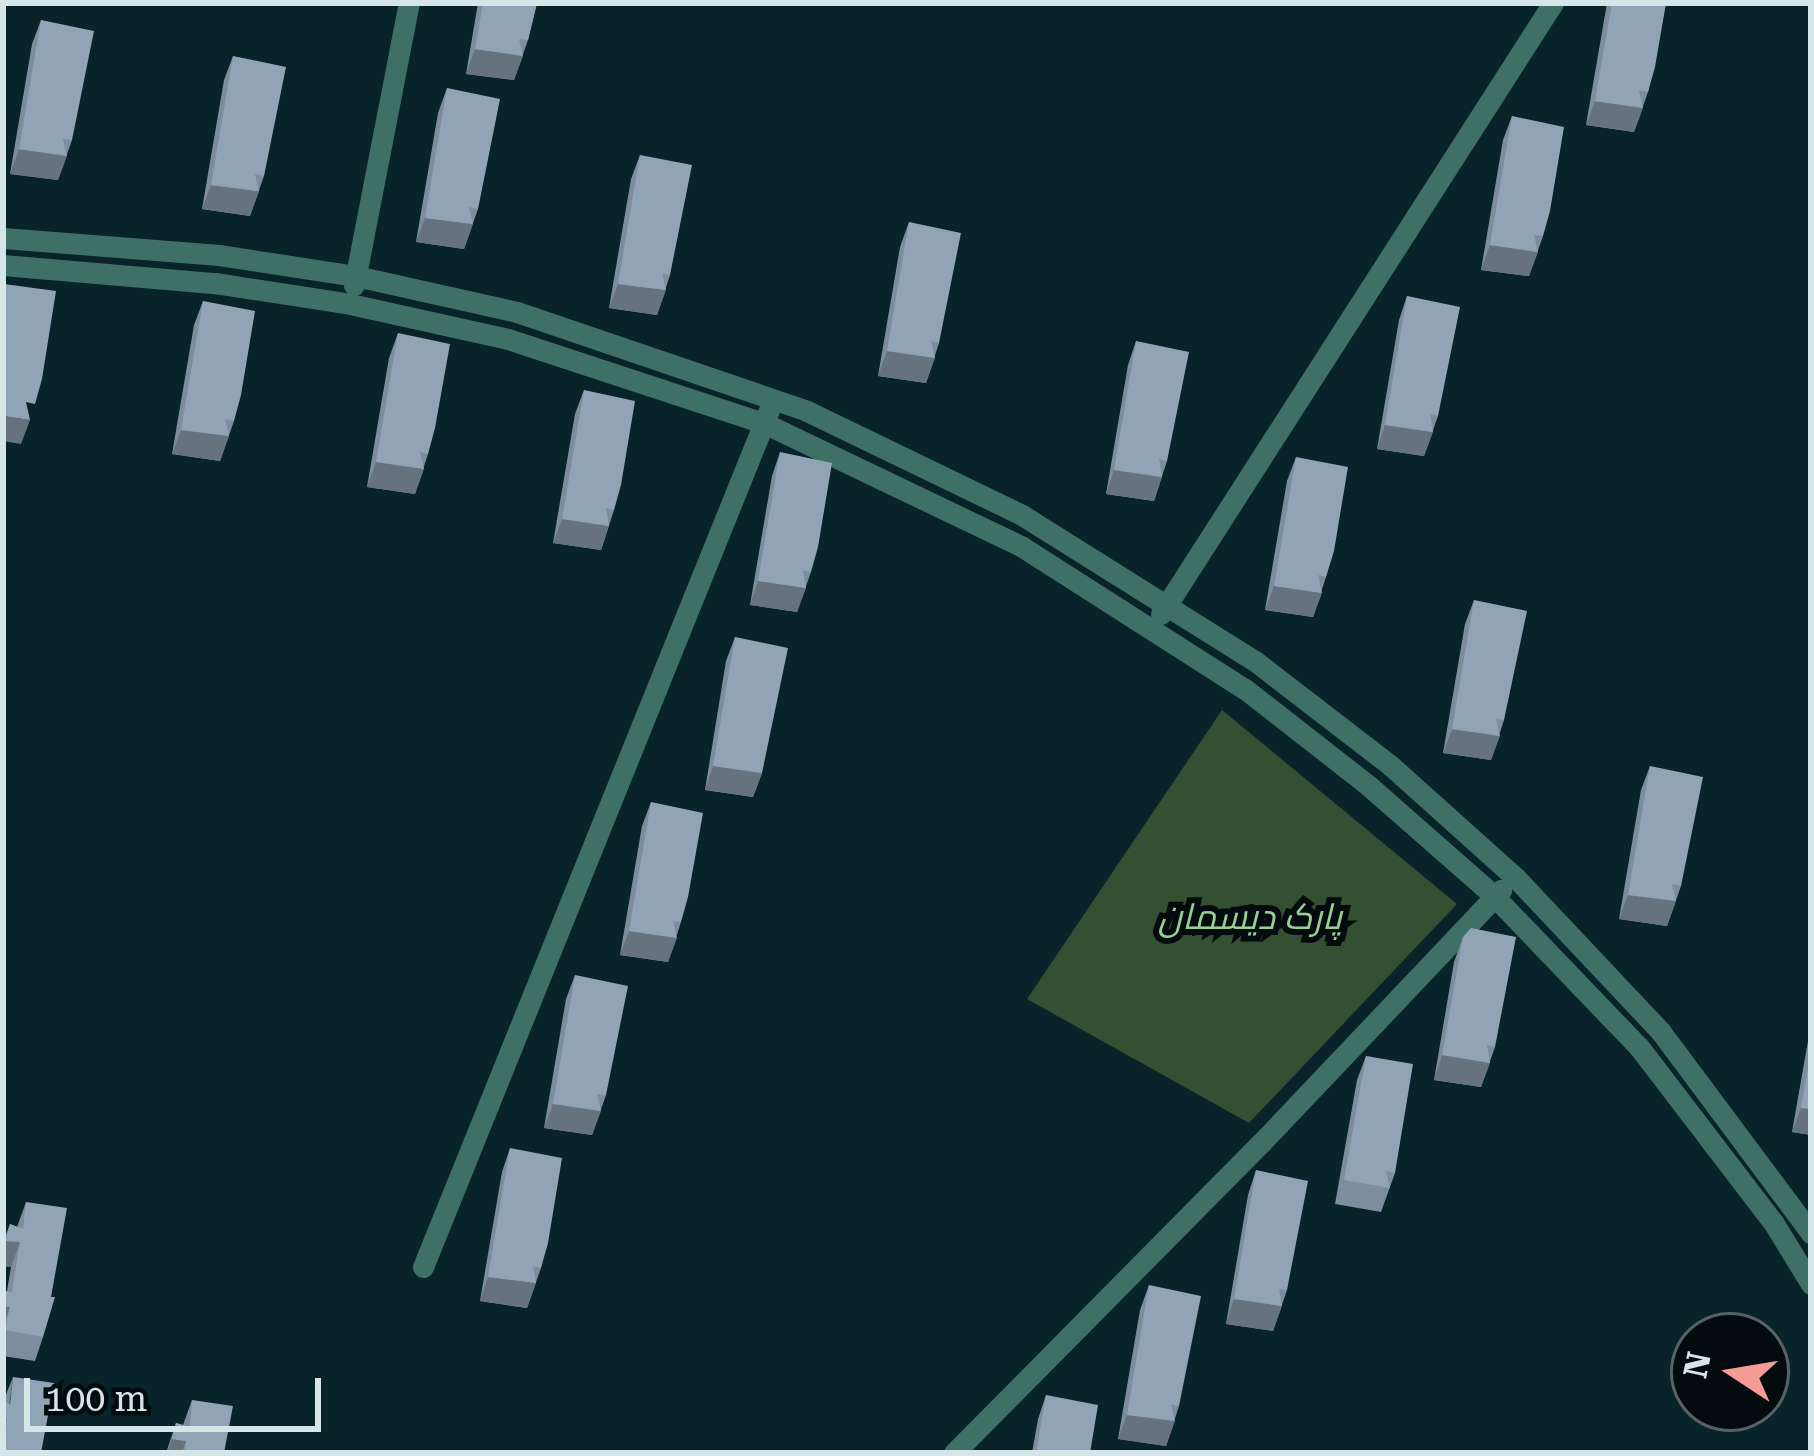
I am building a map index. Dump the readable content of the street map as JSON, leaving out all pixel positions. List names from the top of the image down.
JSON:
{
  "parks": ["پارک دیسمان"],
  "scale_bar": "100 m",
  "north": "left"
}
